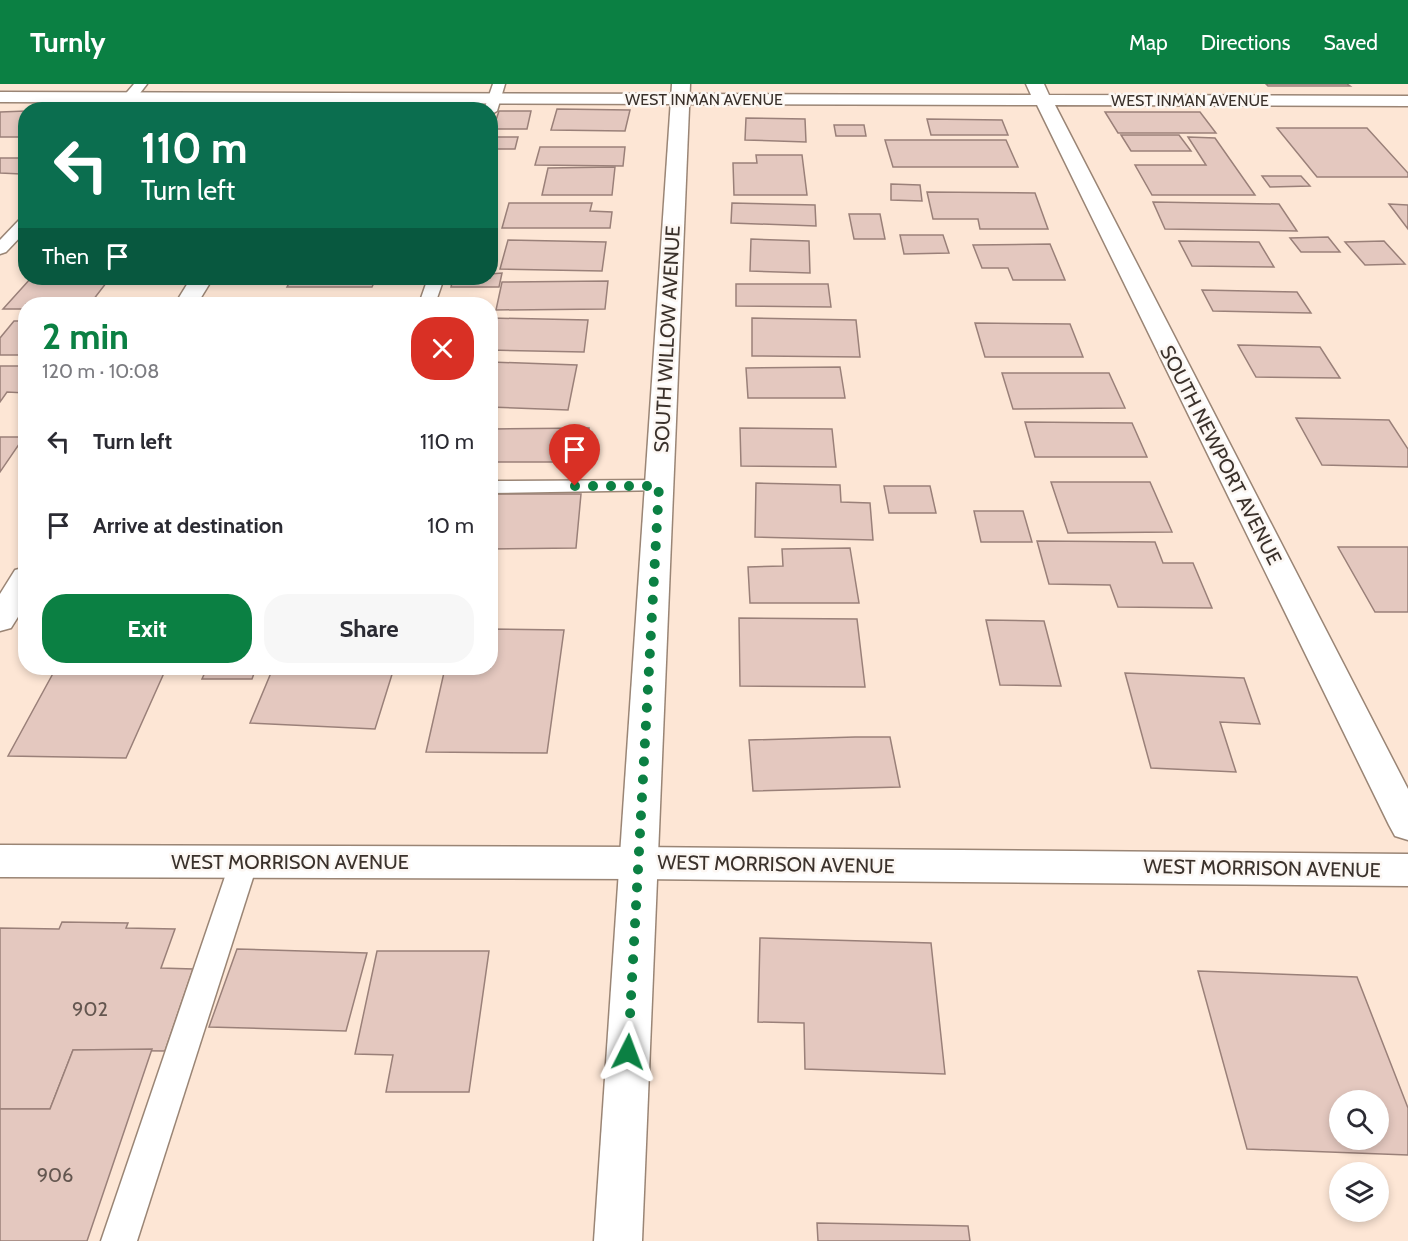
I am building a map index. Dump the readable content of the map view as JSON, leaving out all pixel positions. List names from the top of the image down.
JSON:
{
  "streets": {
    "street": [
      "WEST INMAN AVENUE",
      "SOUTH WILLOW AVENUE",
      "SOUTH NEWPORT AVENUE",
      "WEST MORRISON AVENUE"
    ]
  },
  "crossings": [
    ["WEST INMAN AVENUE", "SOUTH WILLOW AVENUE"],
    ["WEST INMAN AVENUE", "SOUTH NEWPORT AVENUE"],
    ["SOUTH WILLOW AVENUE", "WEST MORRISON AVENUE"]
  ],
  "house_numbers": ["902", "906"],
  "page": {
    "header": "Turnly",
    "nav": ["Map", "Directions", "Saved"],
    "turn": ["110 m", "Turn left"],
    "then": "Then",
    "heading": ["2 min", "120 m · 10:08"],
    "list": [
      {
        "name": "Turn left",
        "value": "110 m"
      },
      {
        "name": "Arrive at destination",
        "value": "10 m"
      }
    ],
    "buttons": ["Exit", "Share"]
  }
}
